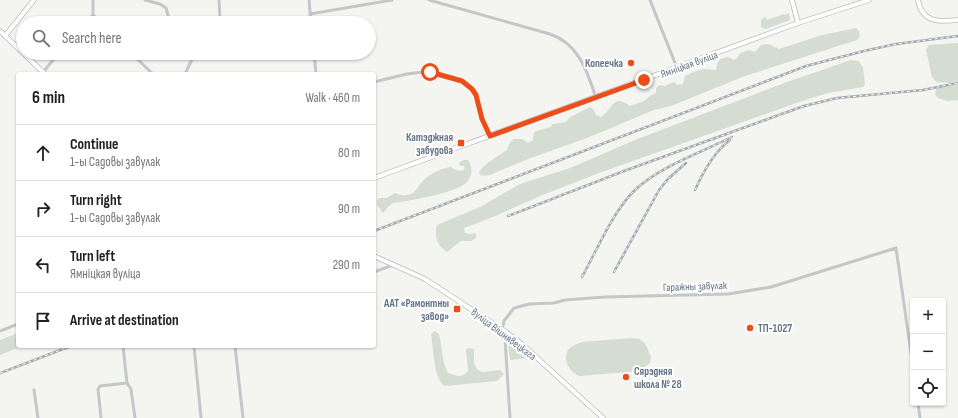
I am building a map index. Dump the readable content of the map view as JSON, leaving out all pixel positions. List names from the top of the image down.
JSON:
{
  "streets": {
    "main road": ["Ямніцкая вуліца", "вуліца Вішнявецкага"],
    "street": ["Гаражны завулак"]
  },
  "crossings": [
    ["Гаражны завулак", "вуліца Вішнявецкага"]
  ],
  "places": {
    "other": ["Копеечка", "ТП-1027", "Сярэдняя школа № 28"],
    "transit": ["Катэджная забудова", "ААТ «Рамонтны завод»"]
  },
  "page": {
    "search": "Search here",
    "heading": ["6 min", "Walk · 460 m"],
    "list": [
      ["Continue", "1-ы Садовы завулак", "80 m"],
      ["Turn right", "1-ы Садовы завулак", "90 m"],
      ["Turn left", "Ямніцкая вуліца", "290 m"],
      "Arrive at destination"
    ],
    "map_buttons": ["+", "−"]
  }
}
